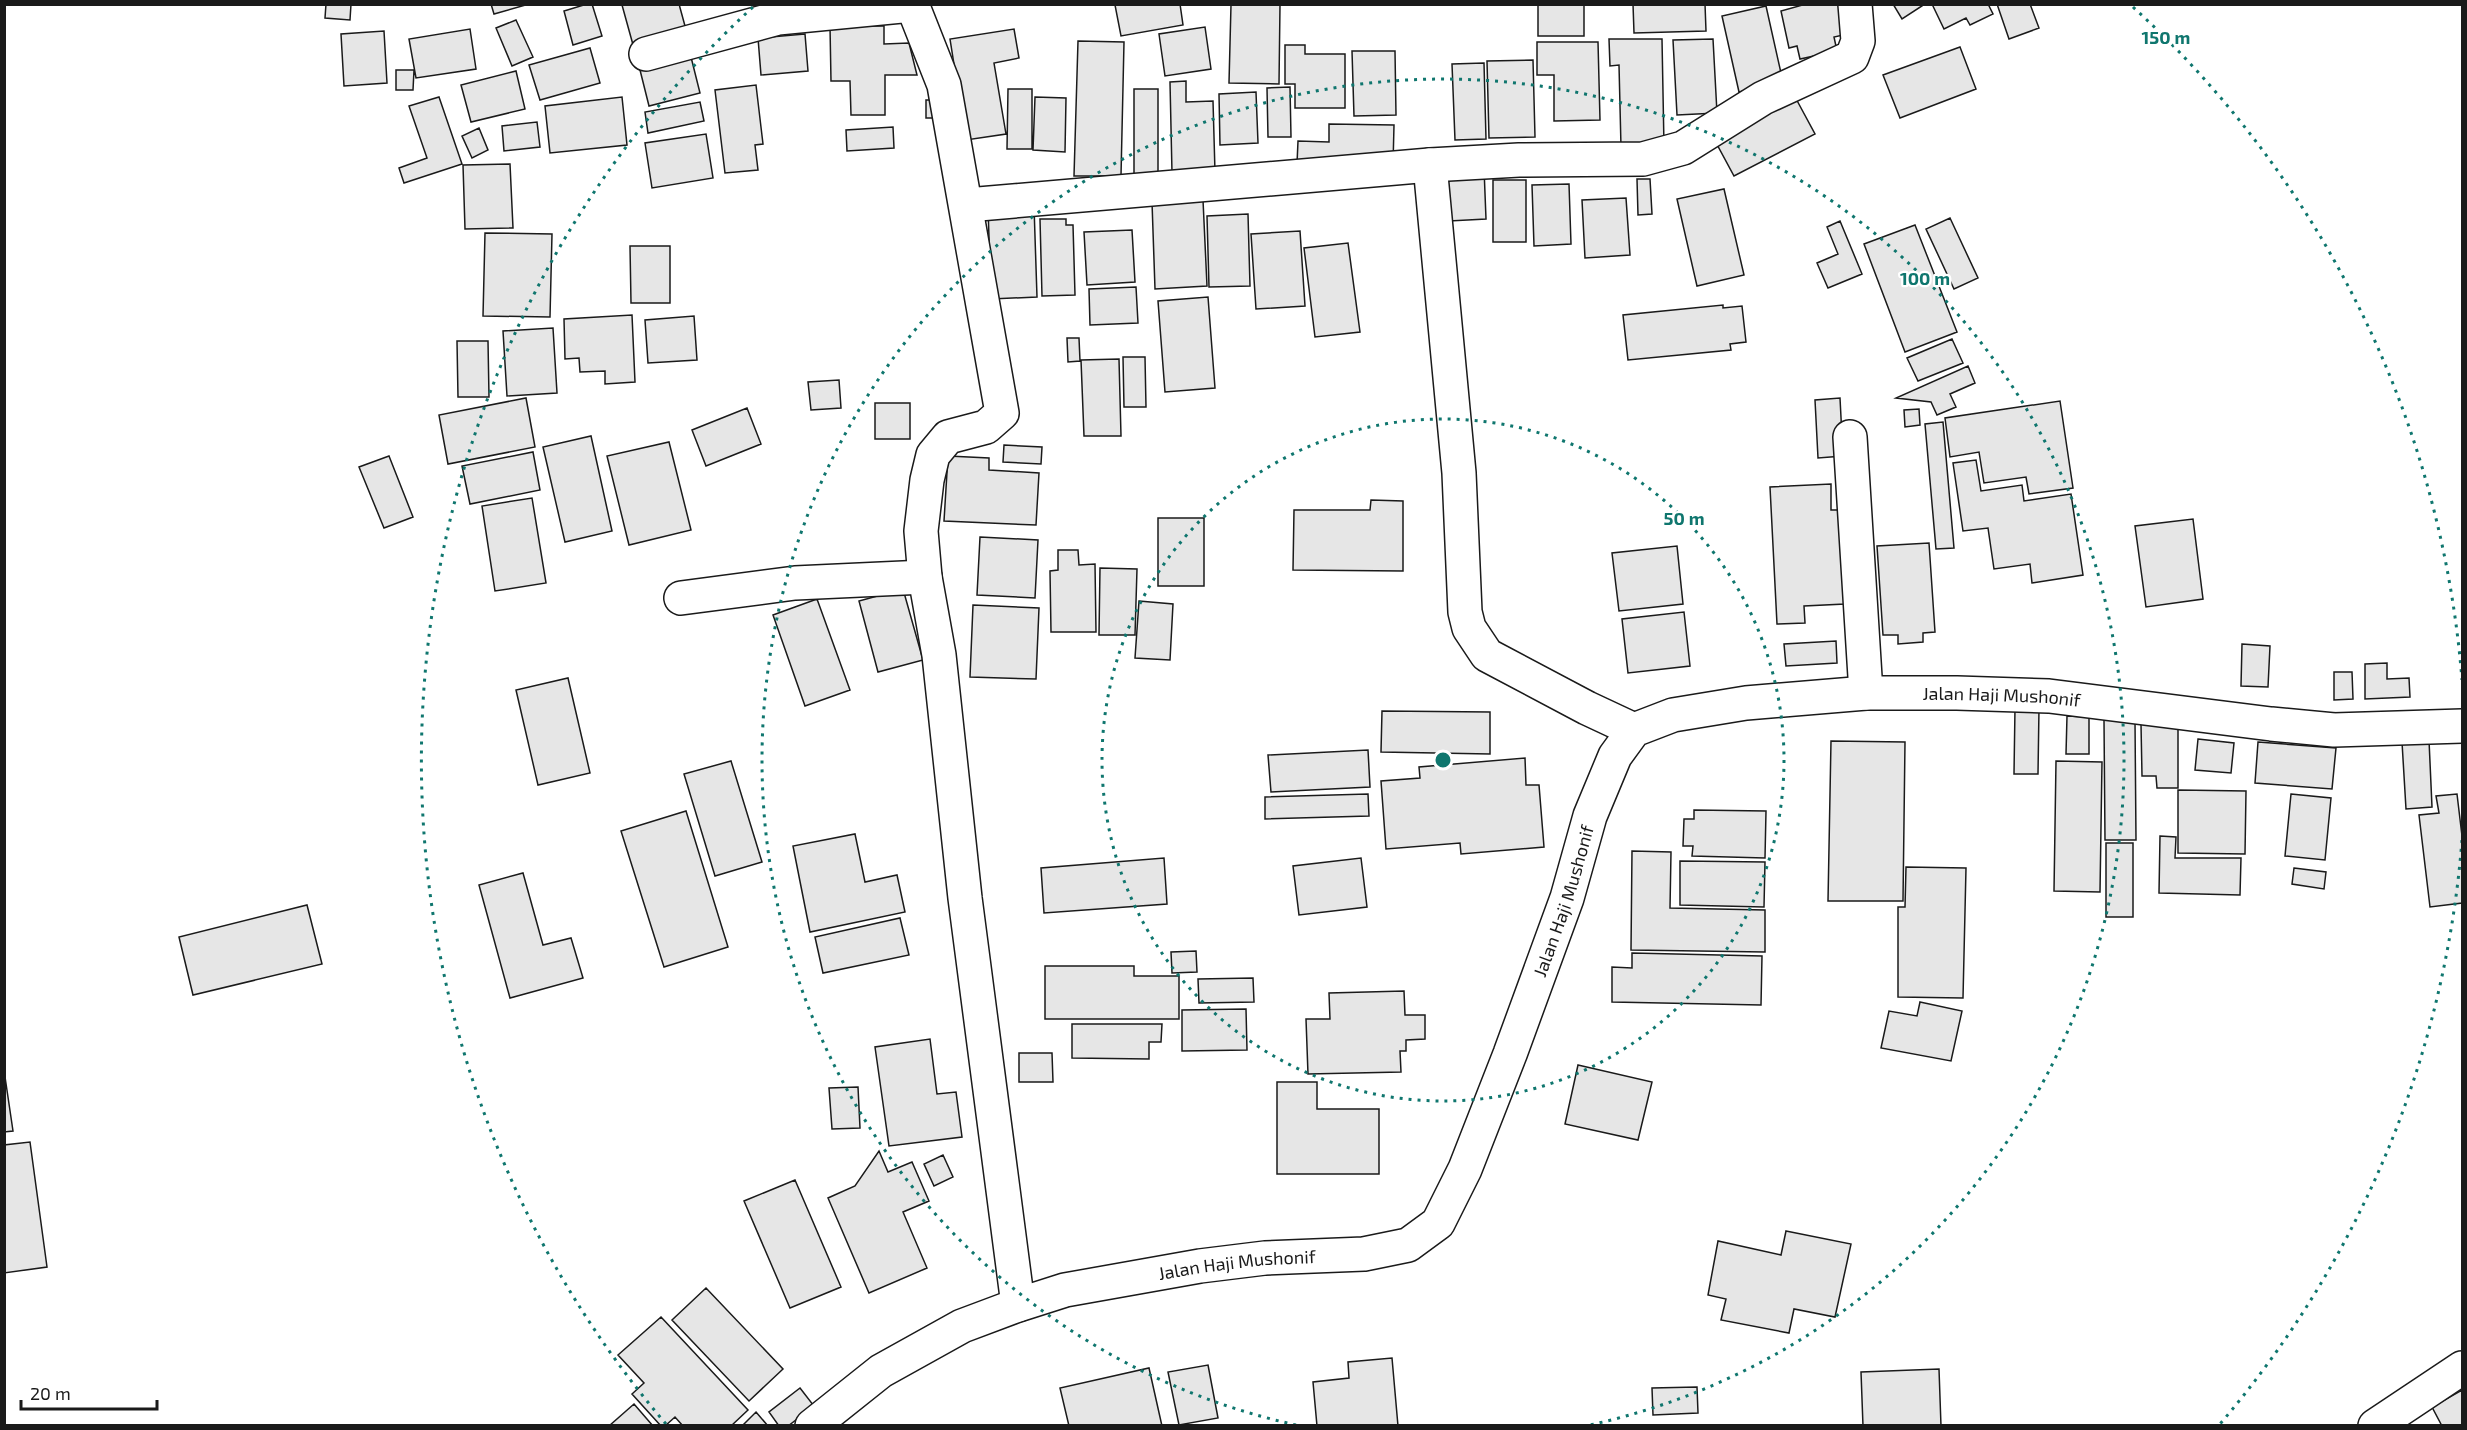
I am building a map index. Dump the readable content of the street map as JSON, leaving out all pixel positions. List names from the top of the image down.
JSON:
{
  "streets": {
    "street": ["Jalan Haji Mushonif"]
  },
  "scale_bar": "20 m",
  "rings": ["150 m", "100 m", "50 m"]
}
